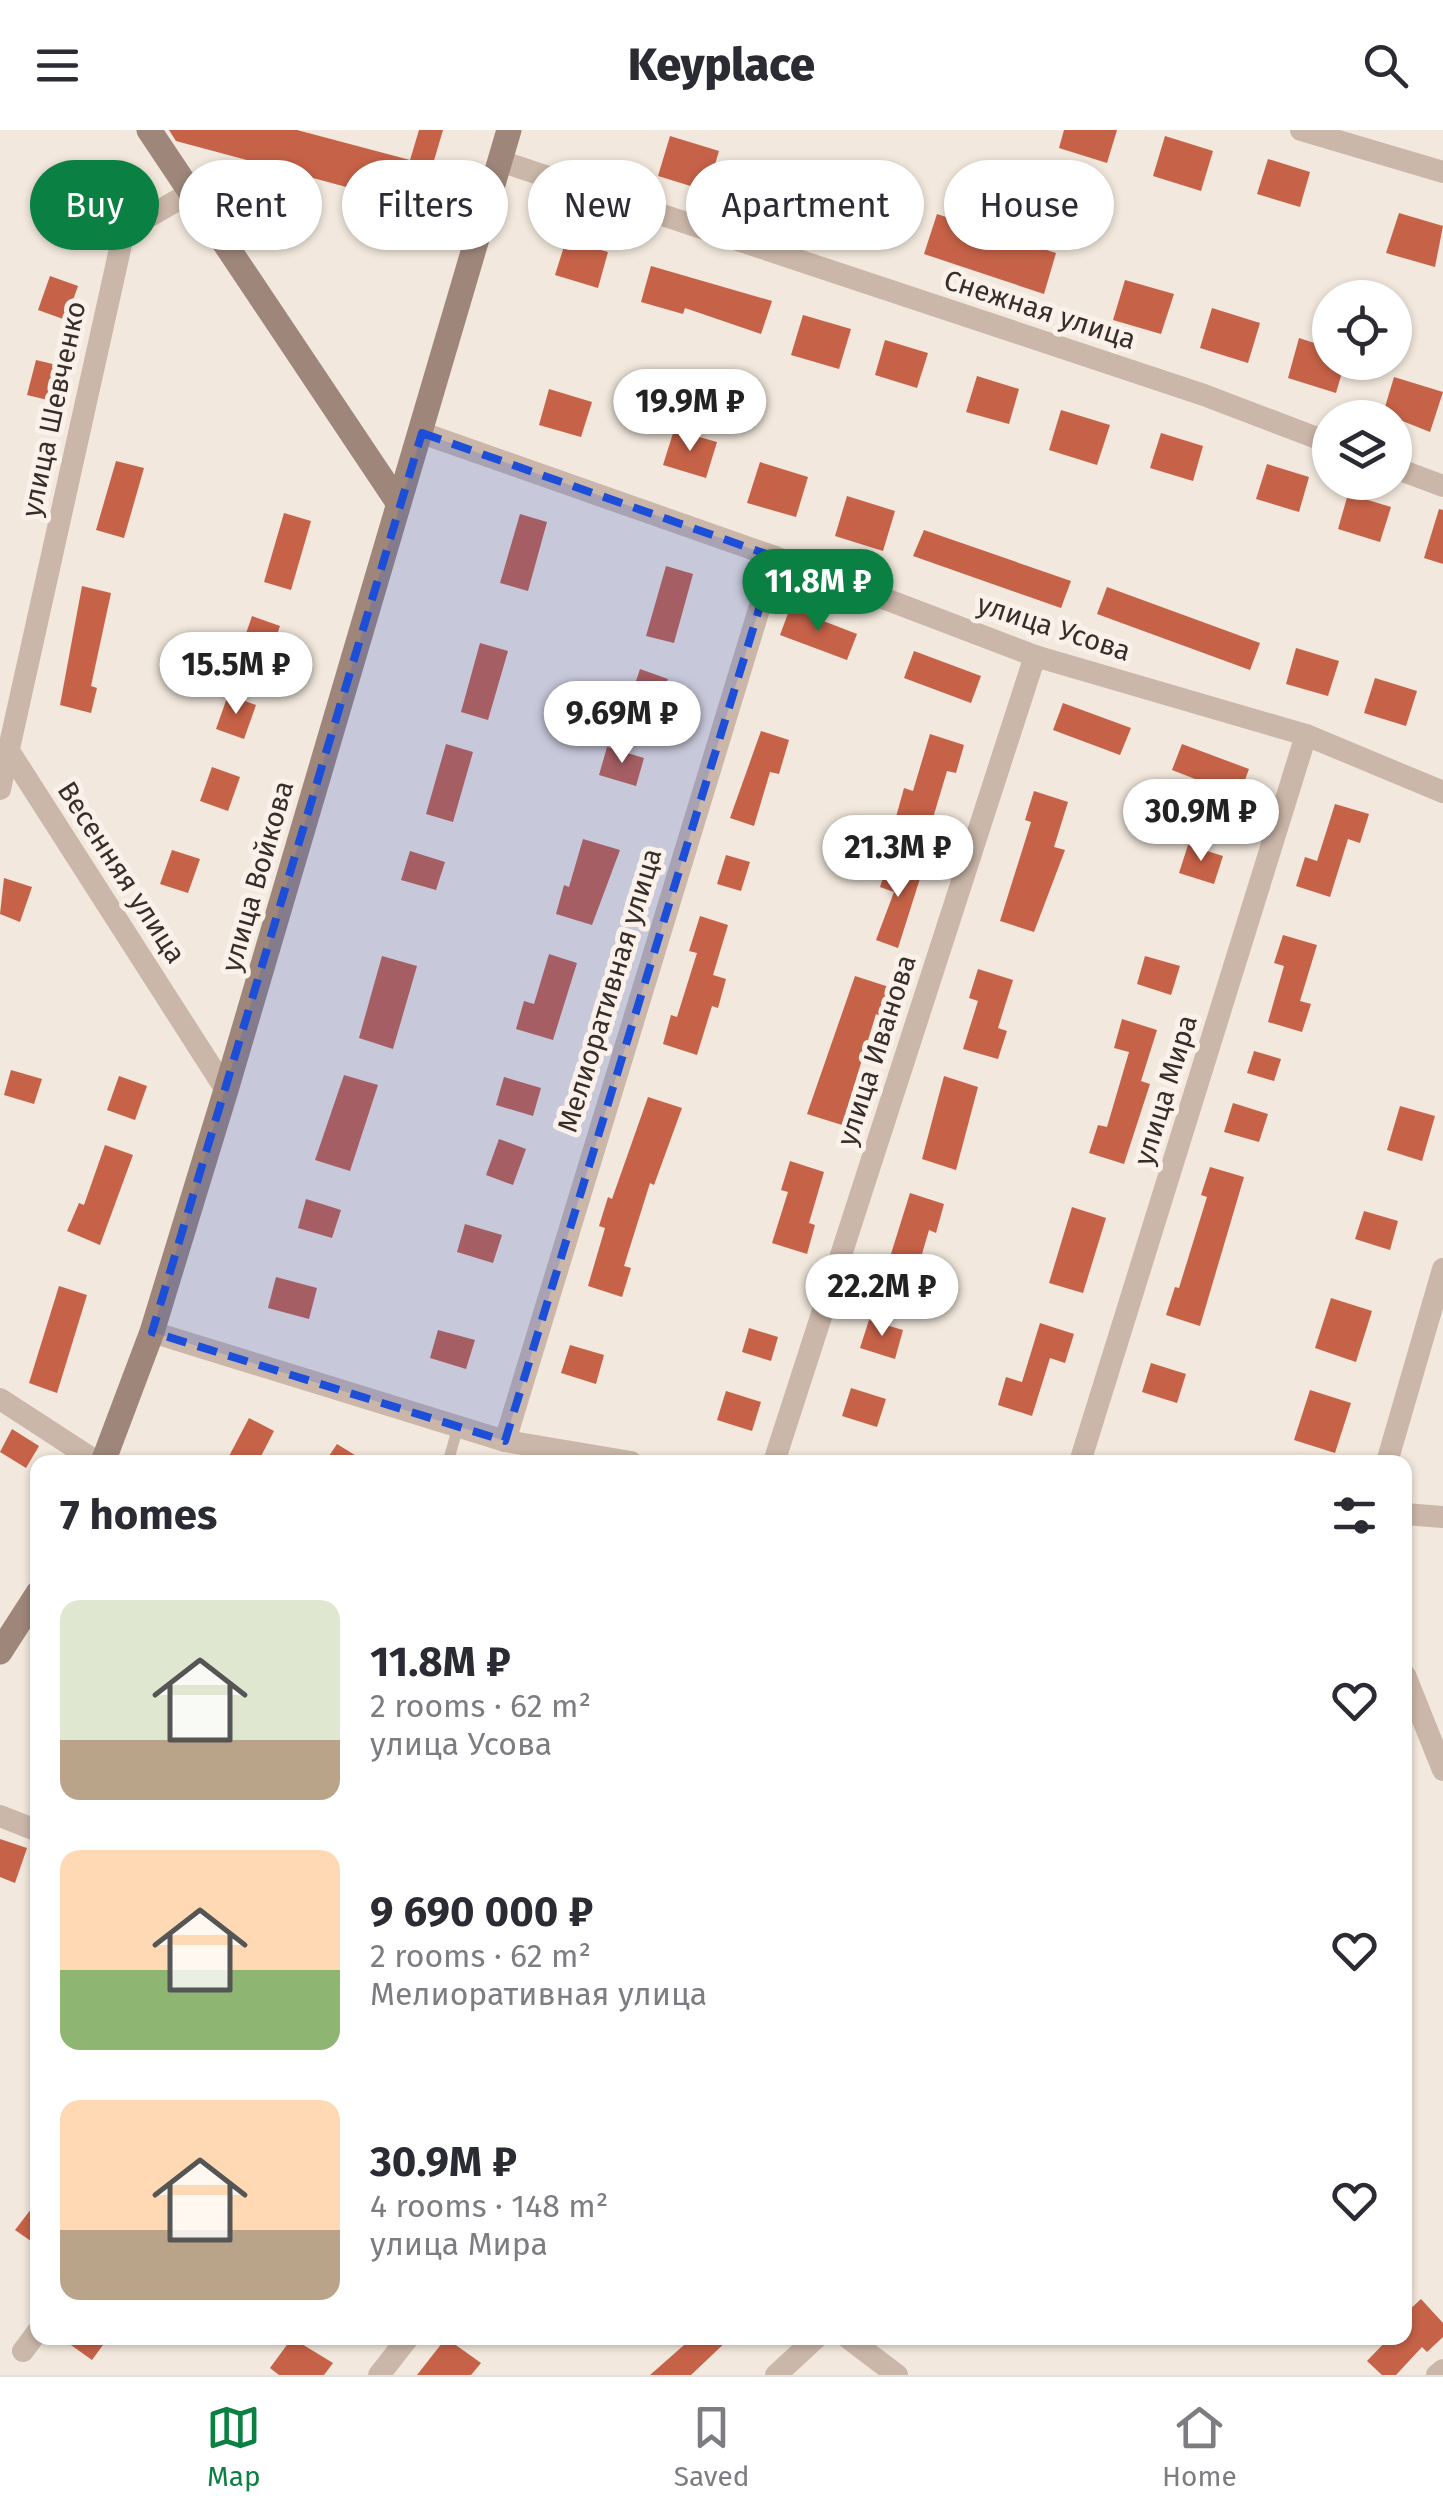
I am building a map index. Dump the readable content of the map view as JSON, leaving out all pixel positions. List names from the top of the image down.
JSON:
{
  "streets": {
    "main road": ["улица Войкова"],
    "street": [
      "Снежная улица",
      "улица Шевченко",
      "улица Усова",
      "Весенняя улица",
      "Мелиоративная улица",
      "улица Иванова",
      "улица Мира"
    ]
  },
  "crossings": [
    ["улица Шевченко", "Весенняя улица"],
    ["улица Усова", "улица Войкова"],
    ["улица Усова", "Мелиоративная улица"],
    ["улица Усова", "улица Иванова"],
    ["улица Усова", "улица Мира"],
    ["Весенняя улица", "улица Войкова"]
  ],
  "page": {
    "header": "Keyplace",
    "chip": [
      "Buy",
      "Rent",
      "Filters",
      "New",
      "Apartment",
      "House"
    ],
    "price": [
      "19.9M ₽",
      "11.8M ₽",
      "15.5M ₽",
      "9.69M ₽",
      "30.9M ₽",
      "21.3M ₽",
      "22.2M ₽"
    ],
    "heading": "7 homes",
    "list": [
      {
        "name": "11.8M ₽",
        "note": "2 rooms · 62 m² · улица Усова"
      },
      {
        "name": "9 690 000 ₽",
        "note": "2 rooms · 62 m² · Мелиоративная улица"
      },
      {
        "name": "30.9M ₽",
        "note": "4 rooms · 148 m² · улица Мира"
      }
    ],
    "tabs": ["Map", "Saved", "Home"]
  }
}
